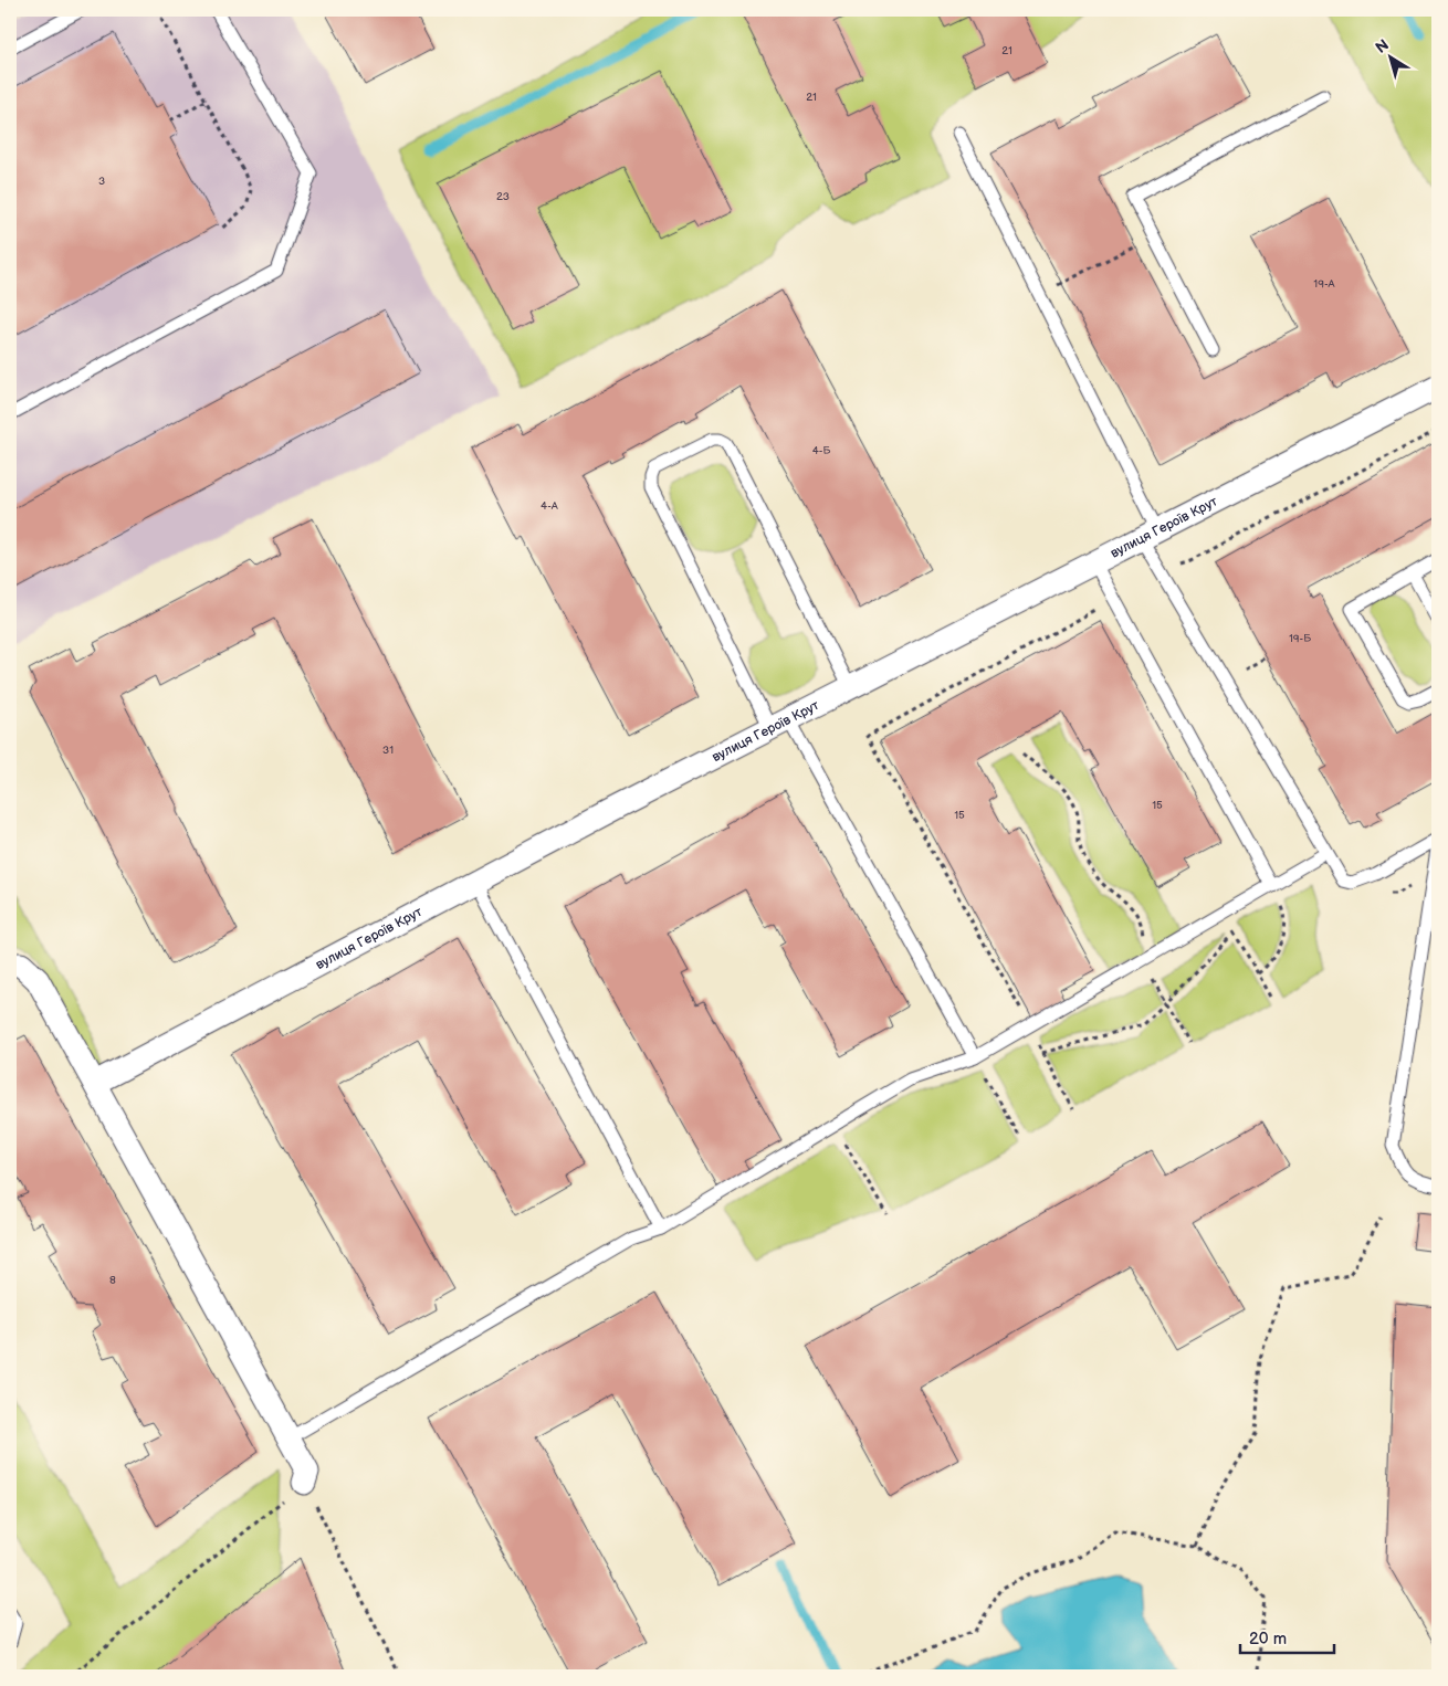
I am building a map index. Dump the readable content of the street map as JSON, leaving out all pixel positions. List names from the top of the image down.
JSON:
{
  "streets": {
    "street": ["вулиця Героїв Крут"]
  },
  "house_numbers": [
    "21",
    "21",
    "3",
    "23",
    "19-А",
    "4-Б",
    "4-А",
    "19-Б",
    "31",
    "15",
    "15",
    "8"
  ],
  "scale_bar": "20 m",
  "north": "top left"
}
